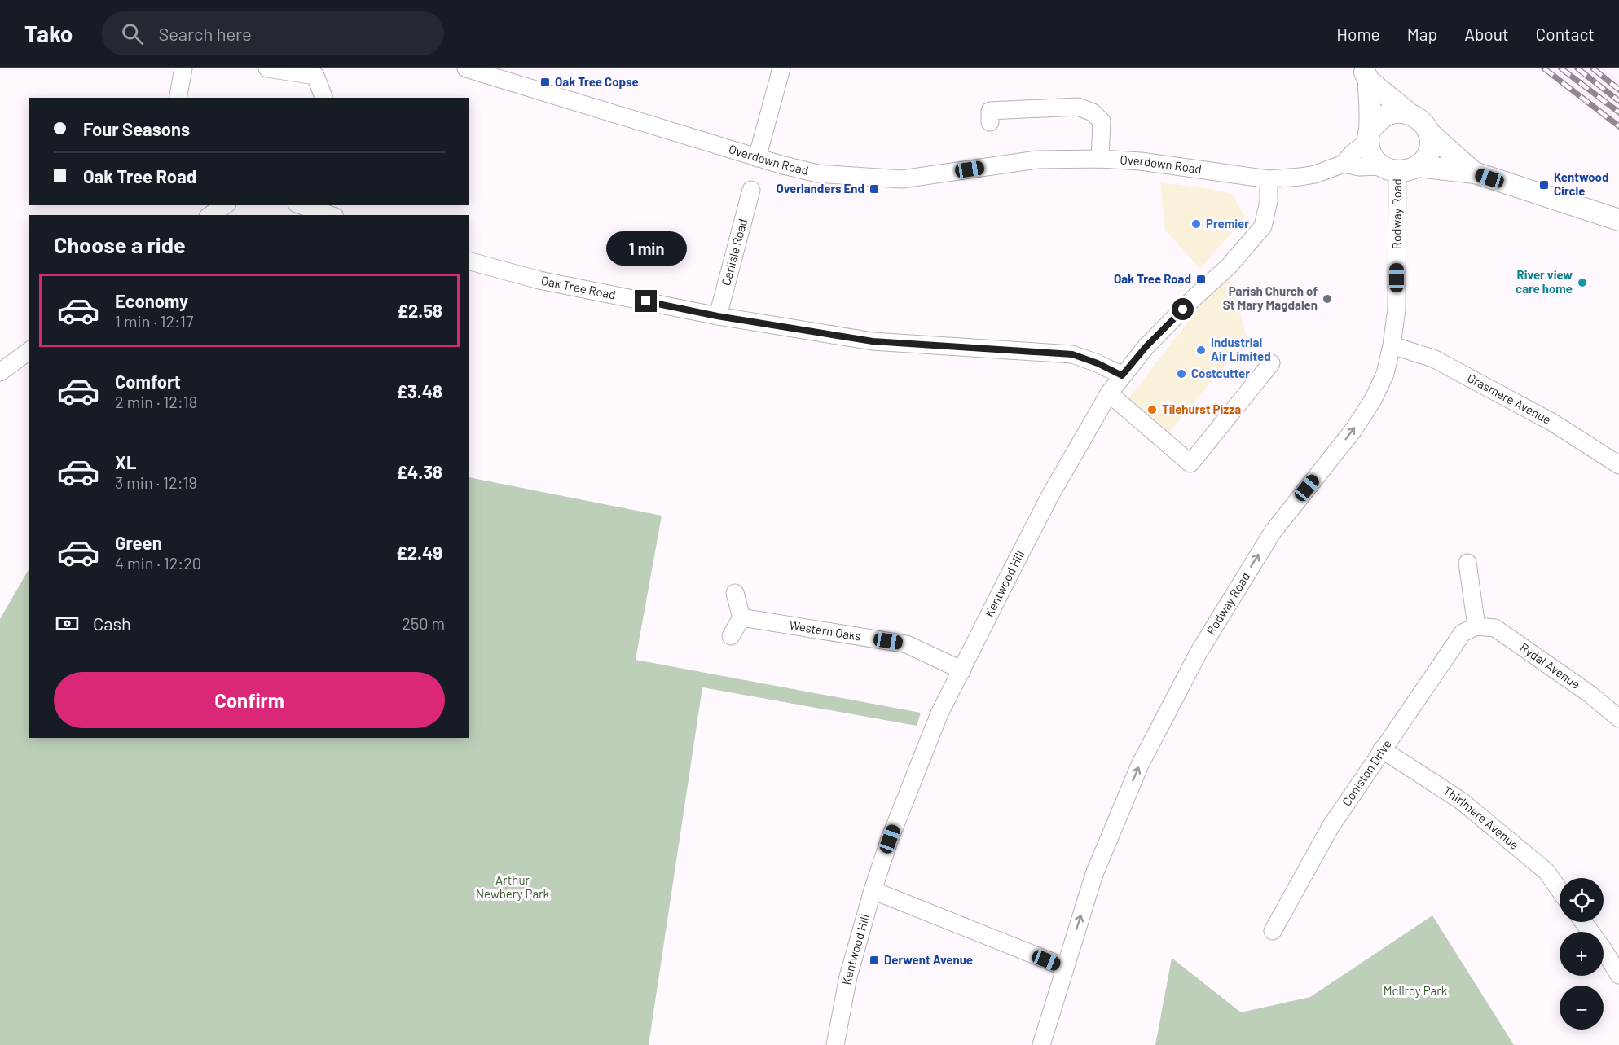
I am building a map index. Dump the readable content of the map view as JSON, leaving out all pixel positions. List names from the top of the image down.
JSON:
{
  "streets": {
    "street": [
      "Overdown Road",
      "Rodway Road",
      "Carlisle Road",
      "Oak Tree Road",
      "Grasmere Avenue",
      "Kentwood Hill",
      "Western Oaks",
      "Rydal Avenue",
      "Coniston Drive",
      "Thirlmere Avenue"
    ]
  },
  "crossings": [
    ["Overdown Road", "Rodway Road"],
    ["Overdown Road", "Kentwood Hill"],
    ["Rodway Road", "Grasmere Avenue"],
    ["Carlisle Road", "Oak Tree Road"],
    ["Oak Tree Road", "Kentwood Hill"],
    ["Kentwood Hill", "Western Oaks"],
    ["Rydal Avenue", "Coniston Drive"],
    ["Coniston Drive", "Thirlmere Avenue"]
  ],
  "one_way": ["Rodway Road"],
  "parks": ["Arthur Newbery Park", "McIlroy Park"],
  "places": {
    "transit": [
      "Oak Tree Copse",
      "Kentwood Circle",
      "Overlanders End",
      "Oak Tree Road",
      "Derwent Avenue"
    ],
    "other": [
      "Premier",
      "River view care home",
      "Parish Church of St Mary Magdalen",
      "Industrial Air Limited",
      "Costcutter",
      "Tilehurst Pizza"
    ]
  },
  "page": {
    "header": "Tako",
    "search": "Search here",
    "nav": [
      "Home",
      "Map",
      "About",
      "Contact"
    ],
    "banner": ["Four Seasons", "Oak Tree Road"],
    "heading": "Choose a ride",
    "bubble": "1 min",
    "list": [
      {
        "name": "Economy",
        "note": "1 min · 12:17",
        "value": "£2.58"
      },
      {
        "name": "Comfort",
        "note": "2 min · 12:18",
        "value": "£3.48"
      },
      {
        "name": "XL",
        "note": "3 min · 12:19",
        "value": "£4.38"
      },
      {
        "name": "Green",
        "note": "4 min · 12:20",
        "value": "£2.49"
      }
    ],
    "pay": ["Cash", "250 m"],
    "buttons": "Confirm",
    "map_buttons": ["+", "−"]
  }
}
